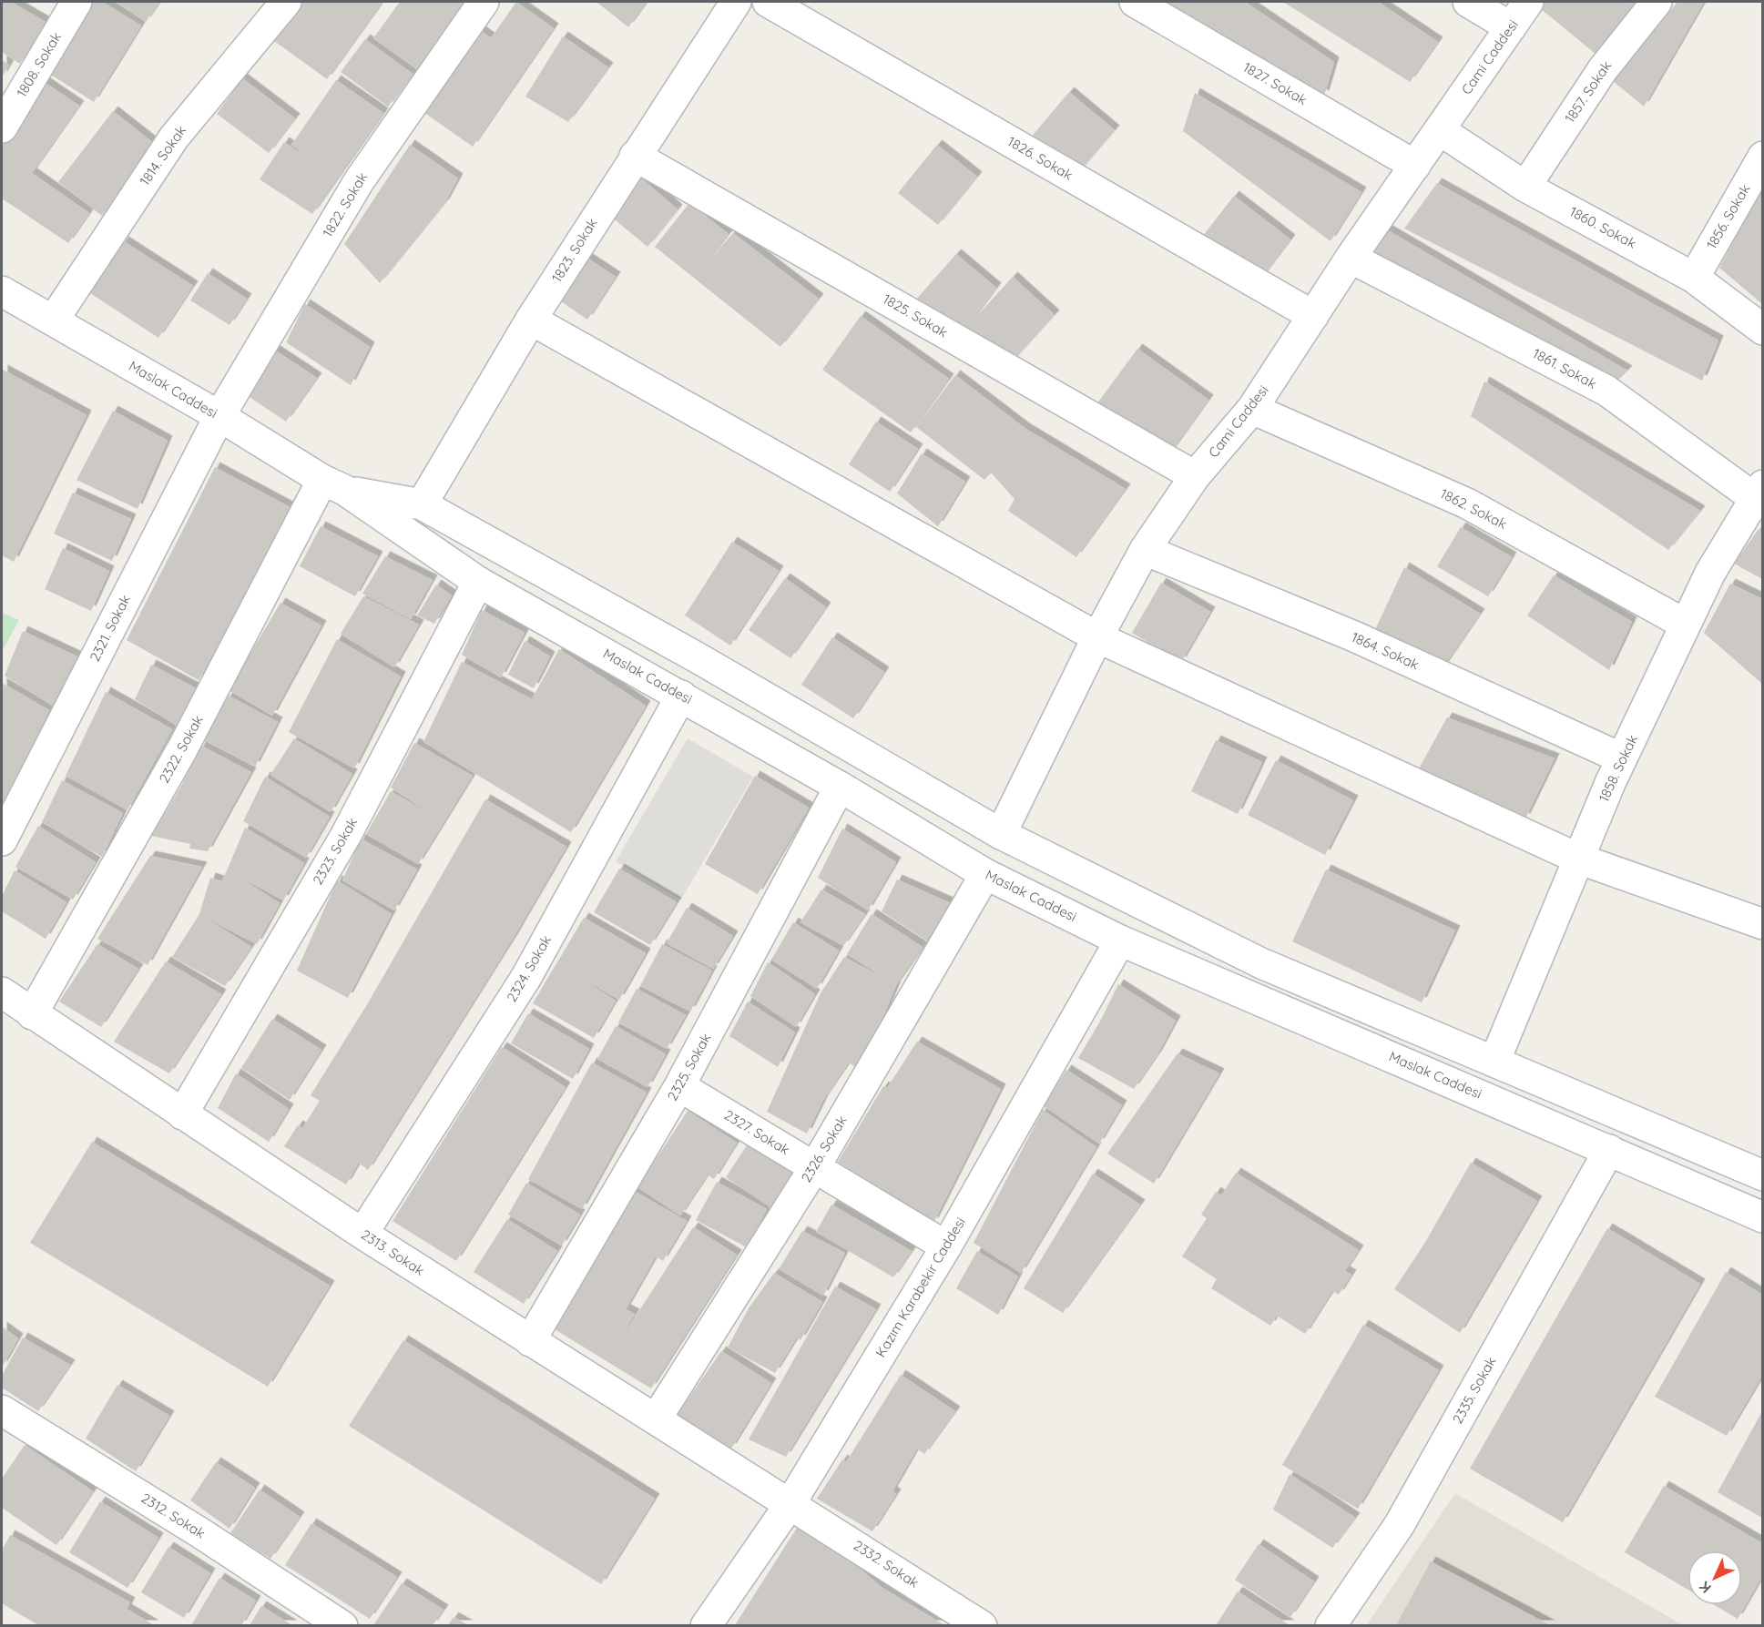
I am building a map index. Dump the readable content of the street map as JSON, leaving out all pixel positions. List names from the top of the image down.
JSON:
{
  "streets": {
    "street": [
      "Cami Caddesi",
      "1808. Sokak",
      "1827. Sokak",
      "1857. Sokak",
      "1814. Sokak",
      "1826. Sokak",
      "1822. Sokak",
      "1856. Sokak",
      "1860. Sokak",
      "1823. Sokak",
      "1825. Sokak",
      "1861. Sokak",
      "Maslak Caddesi",
      "1862. Sokak",
      "2321. Sokak",
      "1864. Sokak",
      "2322. Sokak",
      "1858. Sokak",
      "2323. Sokak",
      "2324. Sokak",
      "2325. Sokak",
      "2327. Sokak",
      "2326. Sokak",
      "2313. Sokak",
      "Kazım Karabekir Caddesi",
      "2335. Sokak",
      "2312. Sokak",
      "2332. Sokak"
    ]
  },
  "crossings": [
    ["Cami Caddesi", "1827. Sokak"],
    ["Cami Caddesi", "1826. Sokak"],
    ["Cami Caddesi", "1860. Sokak"],
    ["Cami Caddesi", "1825. Sokak"],
    ["Cami Caddesi", "1861. Sokak"],
    ["Cami Caddesi", "Maslak Caddesi"],
    ["Cami Caddesi", "1862. Sokak"],
    ["Cami Caddesi", "1864. Sokak"],
    ["1857. Sokak", "1860. Sokak"],
    ["1814. Sokak", "Maslak Caddesi"],
    ["1822. Sokak", "Maslak Caddesi"],
    ["1822. Sokak", "2321. Sokak"],
    ["1856. Sokak", "1860. Sokak"],
    ["1823. Sokak", "1825. Sokak"],
    ["1823. Sokak", "Maslak Caddesi"],
    ["1861. Sokak", "1858. Sokak"],
    ["Maslak Caddesi", "2321. Sokak"],
    ["Maslak Caddesi", "2322. Sokak"],
    ["Maslak Caddesi", "1858. Sokak"],
    ["Maslak Caddesi", "2323. Sokak"],
    ["Maslak Caddesi", "2324. Sokak"],
    ["Maslak Caddesi", "2325. Sokak"],
    ["Maslak Caddesi", "2326. Sokak"],
    ["Maslak Caddesi", "Kazım Karabekir Caddesi"],
    ["Maslak Caddesi", "2335. Sokak"],
    ["1862. Sokak", "1858. Sokak"],
    ["1864. Sokak", "1858. Sokak"],
    ["2322. Sokak", "2313. Sokak"],
    ["2323. Sokak", "2313. Sokak"],
    ["2324. Sokak", "2313. Sokak"],
    ["2325. Sokak", "2327. Sokak"],
    ["2325. Sokak", "2313. Sokak"],
    ["2327. Sokak", "2326. Sokak"],
    ["2327. Sokak", "Kazım Karabekir Caddesi"],
    ["2326. Sokak", "2313. Sokak"],
    ["2313. Sokak", "Kazım Karabekir Caddesi"],
    ["2313. Sokak", "2332. Sokak"],
    ["Kazım Karabekir Caddesi", "2332. Sokak"]
  ],
  "north": "bottom left"
}
